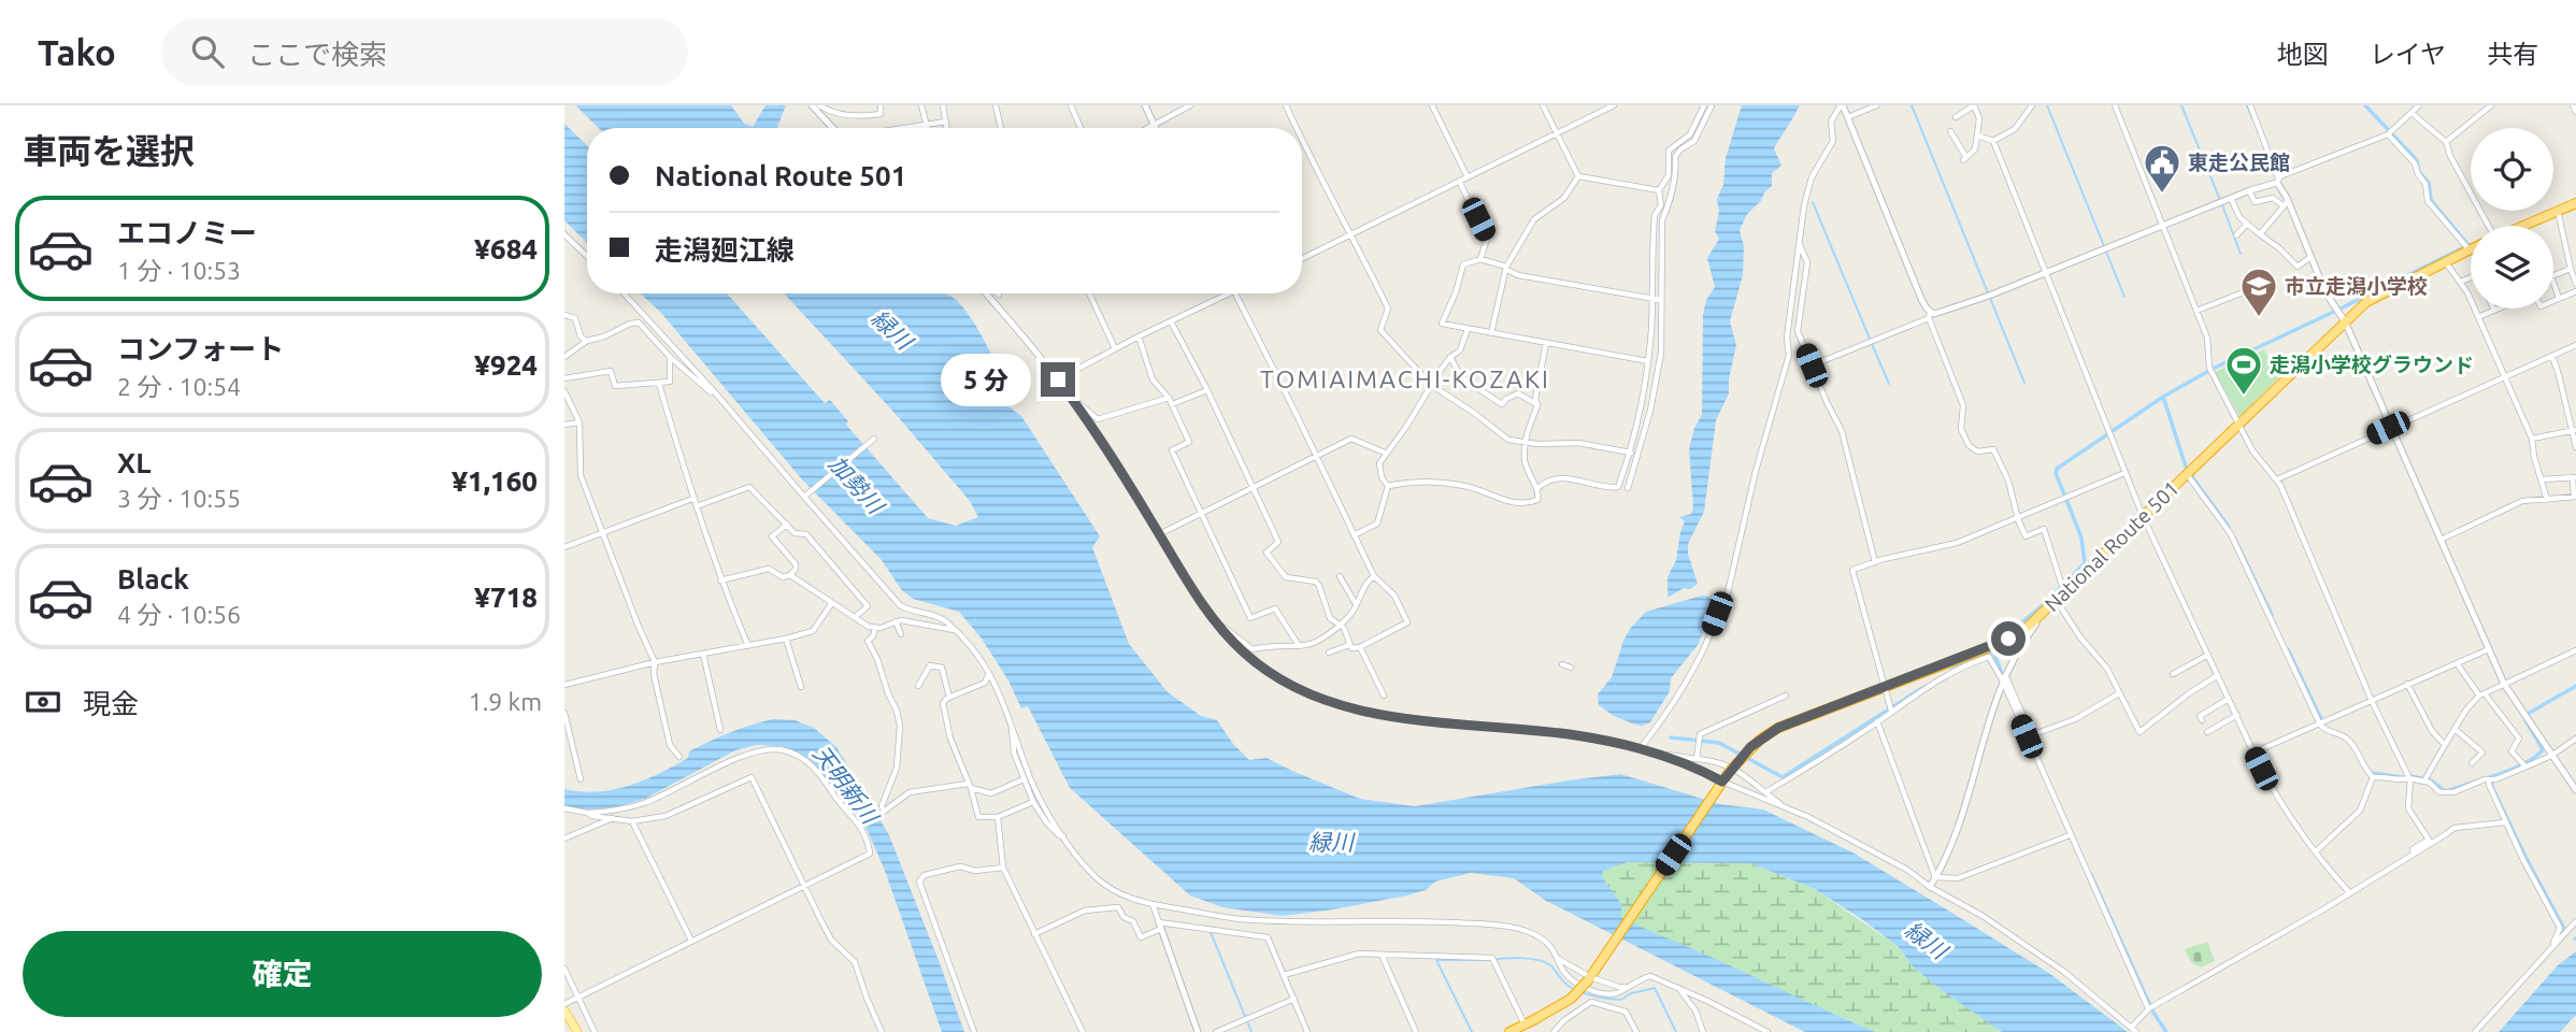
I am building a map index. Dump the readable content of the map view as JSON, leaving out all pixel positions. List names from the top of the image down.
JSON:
{
  "streets": {
    "highway": ["National Route 501"]
  },
  "districts": ["TOMIAIMACHI-KOZAKI"],
  "water": ["緑川", "加勢川", "天明新川"],
  "places": {
    "public building": ["東走公民館"],
    "school or university": ["市立走潟小学校"],
    "sports": ["走潟小学校グラウンド"]
  },
  "page": {
    "header": "Tako",
    "search": "ここで検索",
    "nav": ["地図", "レイヤ", "共有"],
    "heading": "車両を選択",
    "banner": ["National Route 501", "走潟廻江線"],
    "list": [
      {
        "name": "エコノミー",
        "note": "1 分 · 10:53",
        "value": "¥684"
      },
      {
        "name": "コンフォート",
        "note": "2 分 · 10:54",
        "value": "¥924"
      },
      {
        "name": "XL",
        "note": "3 分 · 10:55",
        "value": "¥1,160"
      },
      {
        "name": "Black",
        "note": "4 分 · 10:56",
        "value": "¥718"
      }
    ],
    "bubble": "5 分",
    "pay": ["現金", "1.9 km"],
    "buttons": "確定"
  }
}
